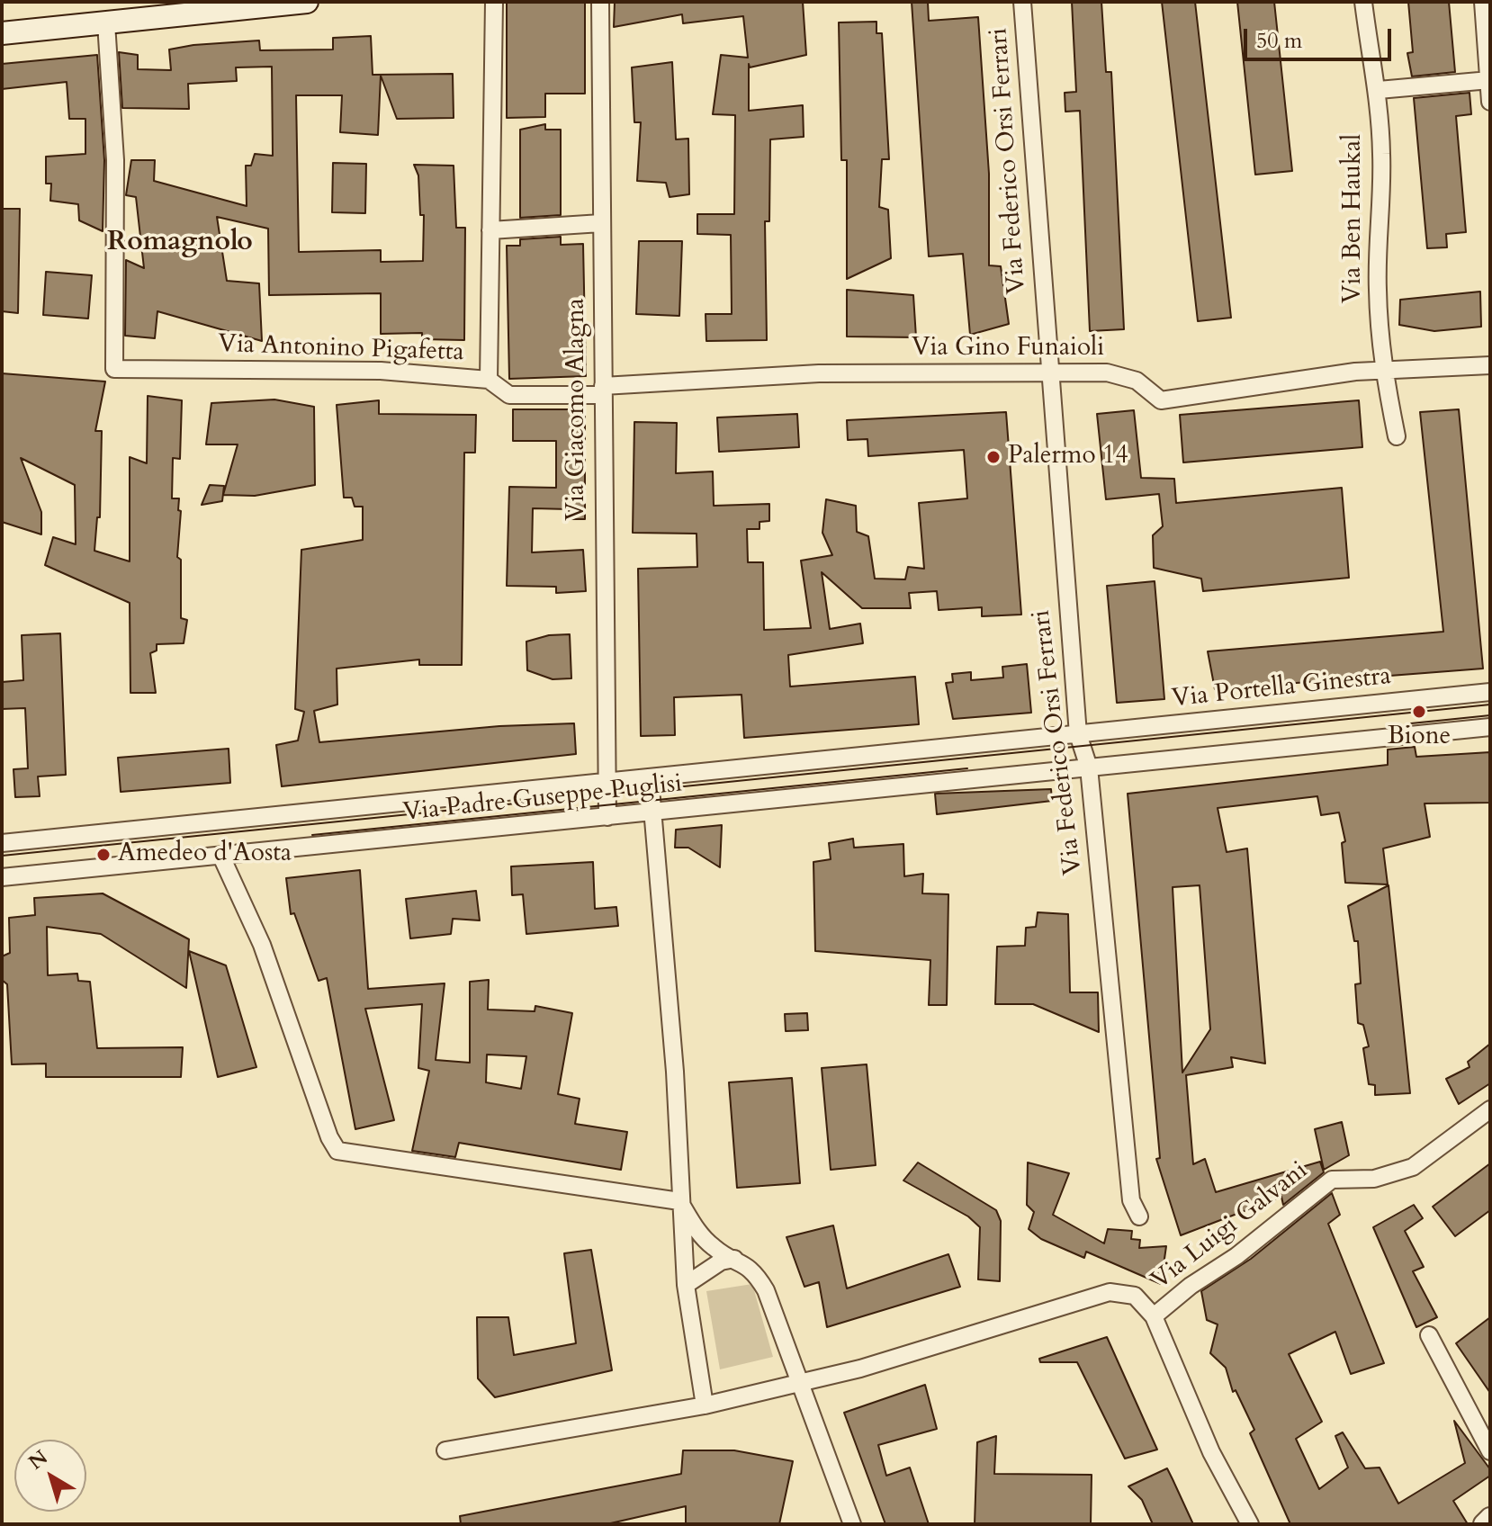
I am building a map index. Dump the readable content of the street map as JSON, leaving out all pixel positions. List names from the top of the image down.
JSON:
{
  "streets": {
    "street": [
      "Via Federico Orsi Ferrari",
      "Via Ben Haukal",
      "Via Antonino Pigafetta",
      "Via Gino Funaioli",
      "Via Giacomo Alagna",
      "Via Portella Ginestra",
      "Via Padre Guseppe Puglisi",
      "Via Luigi Galvani"
    ]
  },
  "crossings": [
    ["Via Federico Orsi Ferrari", "Via Gino Funaioli"],
    ["Via Federico Orsi Ferrari", "Via Portella Ginestra"],
    ["Via Federico Orsi Ferrari", "Via Padre Guseppe Puglisi"],
    ["Via Ben Haukal", "Via Gino Funaioli"],
    ["Via Antonino Pigafetta", "Via Gino Funaioli"],
    ["Via Antonino Pigafetta", "Via Giacomo Alagna"],
    ["Via Gino Funaioli", "Via Giacomo Alagna"],
    ["Via Giacomo Alagna", "Via Padre Guseppe Puglisi"],
    ["Via Portella Ginestra", "Via Padre Guseppe Puglisi"]
  ],
  "districts": ["Romagnolo"],
  "places": ["Palermo 14", "Bione", "Amedeo d'Aosta"],
  "scale_bar": "50 m",
  "north": "top left"
}
